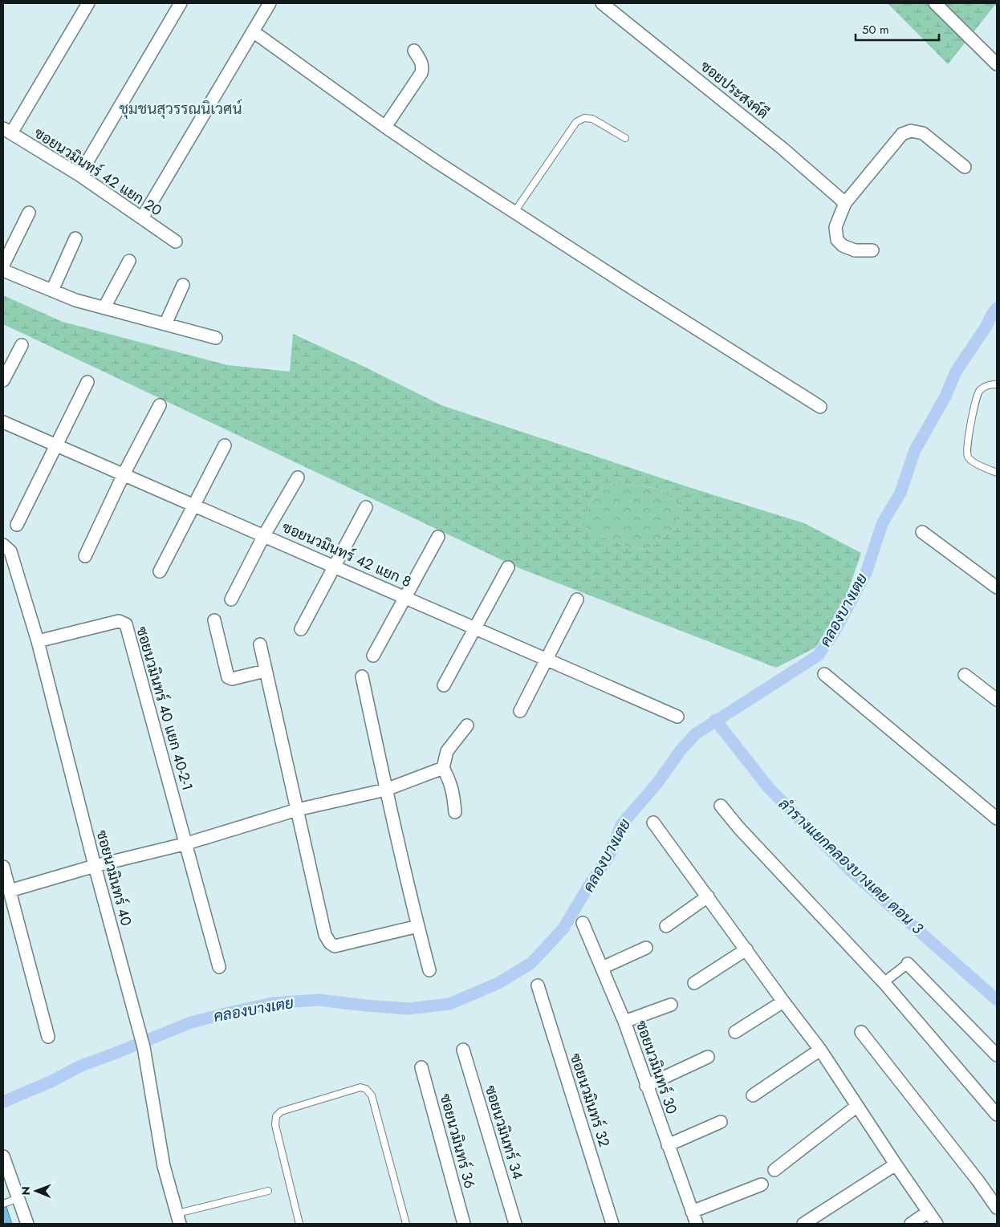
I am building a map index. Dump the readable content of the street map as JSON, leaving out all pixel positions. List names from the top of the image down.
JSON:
{
  "streets": {
    "street": [
      "ซอยประสงค์ดี",
      "ซอยนวมินทร์ 42 แยก 20",
      "ซอยนวมินทร์ 42 แยก 8",
      "ซอยนวมินทร์ 40 แยก 40-2-1",
      "ซอยนวมินทร์ 40",
      "ซอยนวมินทร์ 30",
      "ซอยนวมินทร์ 32",
      "ซอยนวมินทร์ 34",
      "ซอยนวมินทร์ 36"
    ]
  },
  "crossings": [
    ["ซอยนวมินทร์ 40 แยก 40-2-1", "ซอยนวมินทร์ 40"]
  ],
  "districts": ["ชุมชนสุวรรณนิเวศน์"],
  "water": ["คลองบางเตย", "ลำรางแยกคลองบางเตย ตอน 3"],
  "scale_bar": "50 m",
  "north": "left"
}
